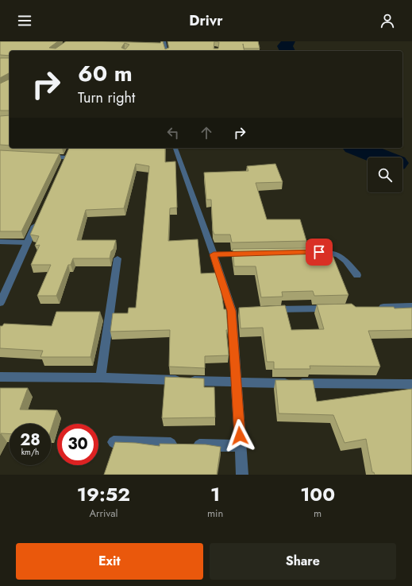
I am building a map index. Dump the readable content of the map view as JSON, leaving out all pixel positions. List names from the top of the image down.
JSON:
{
  "page": {
    "header": "Drivr",
    "turn": ["60 m", "Turn right"],
    "speed": "28 km/h",
    "limit": "30",
    "eta": [
      "19:52",
      "Arrival",
      "1",
      "min",
      "100",
      "m"
    ],
    "buttons": ["Exit", "Share"]
  }
}
